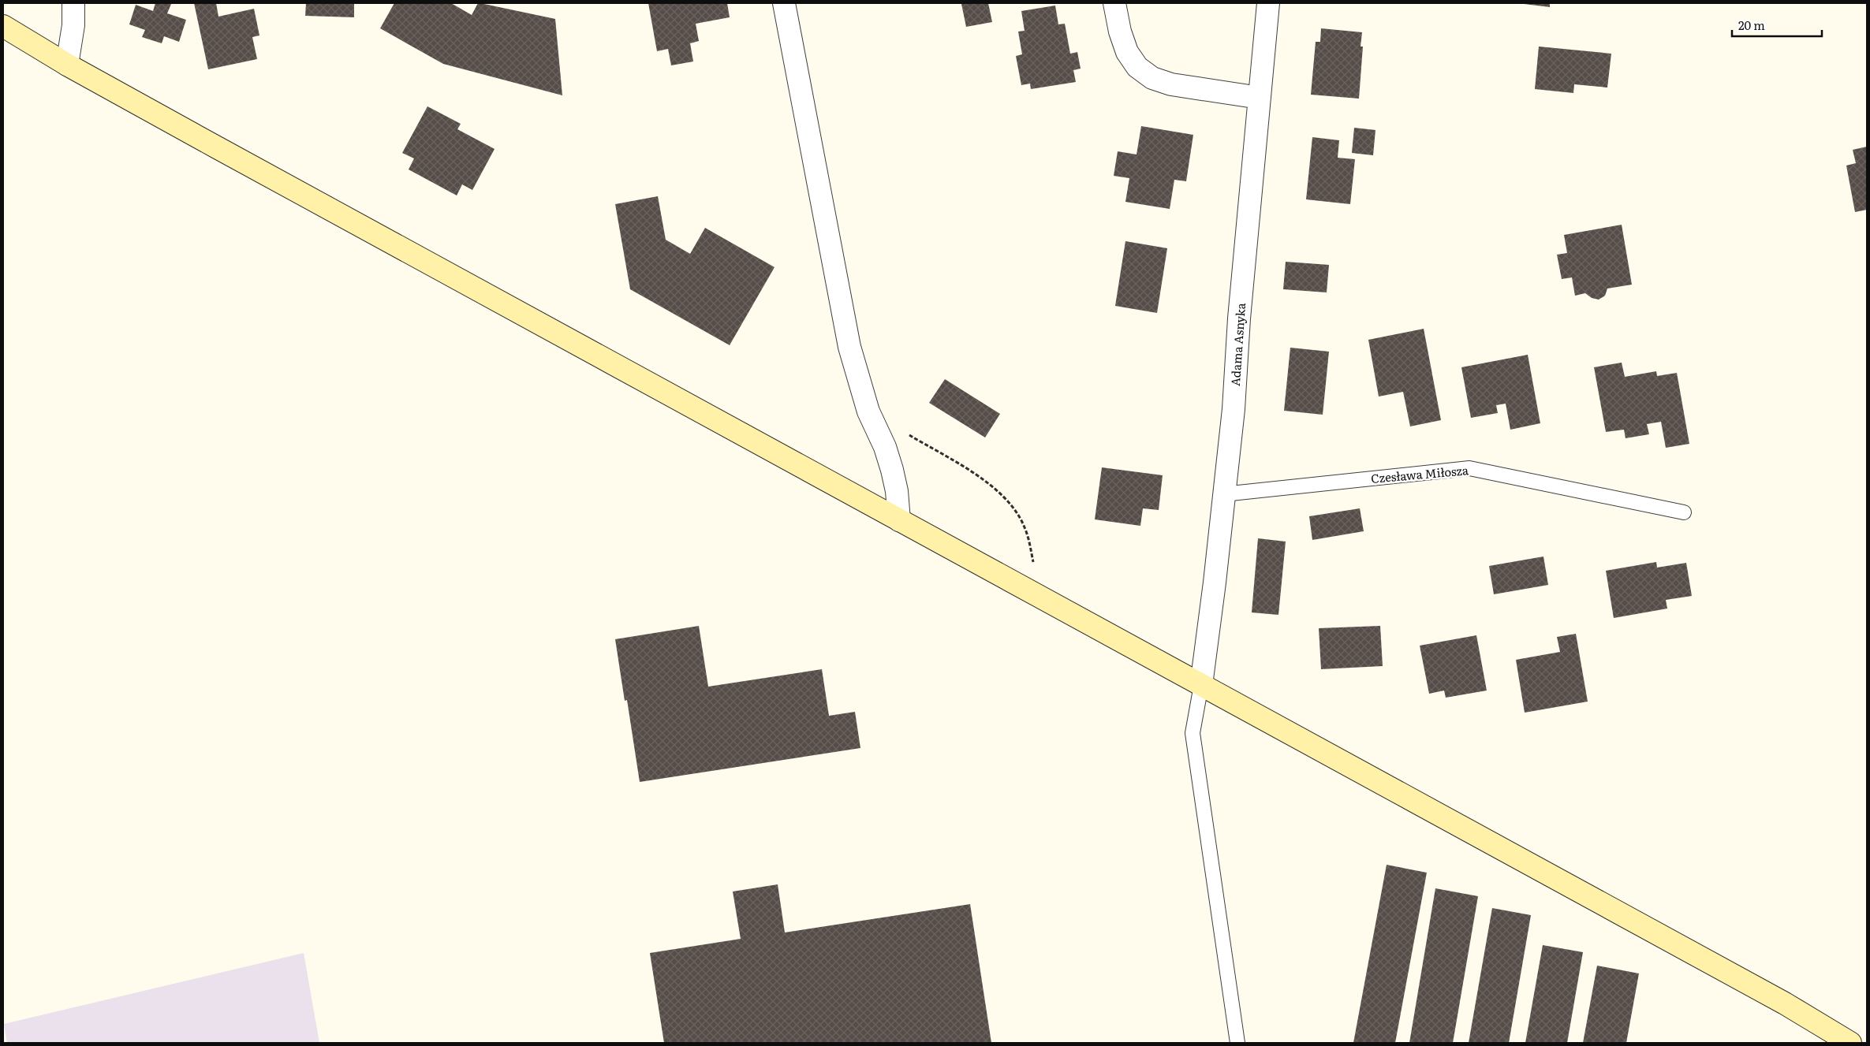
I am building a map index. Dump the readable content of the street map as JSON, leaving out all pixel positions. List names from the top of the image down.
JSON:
{
  "streets": {
    "street": ["Adama Asnyka"],
    "lane": ["Czesława Miłosza"]
  },
  "crossings": [
    ["Adama Asnyka", "Czesława Miłosza"]
  ],
  "scale_bar": "20 m"
}
